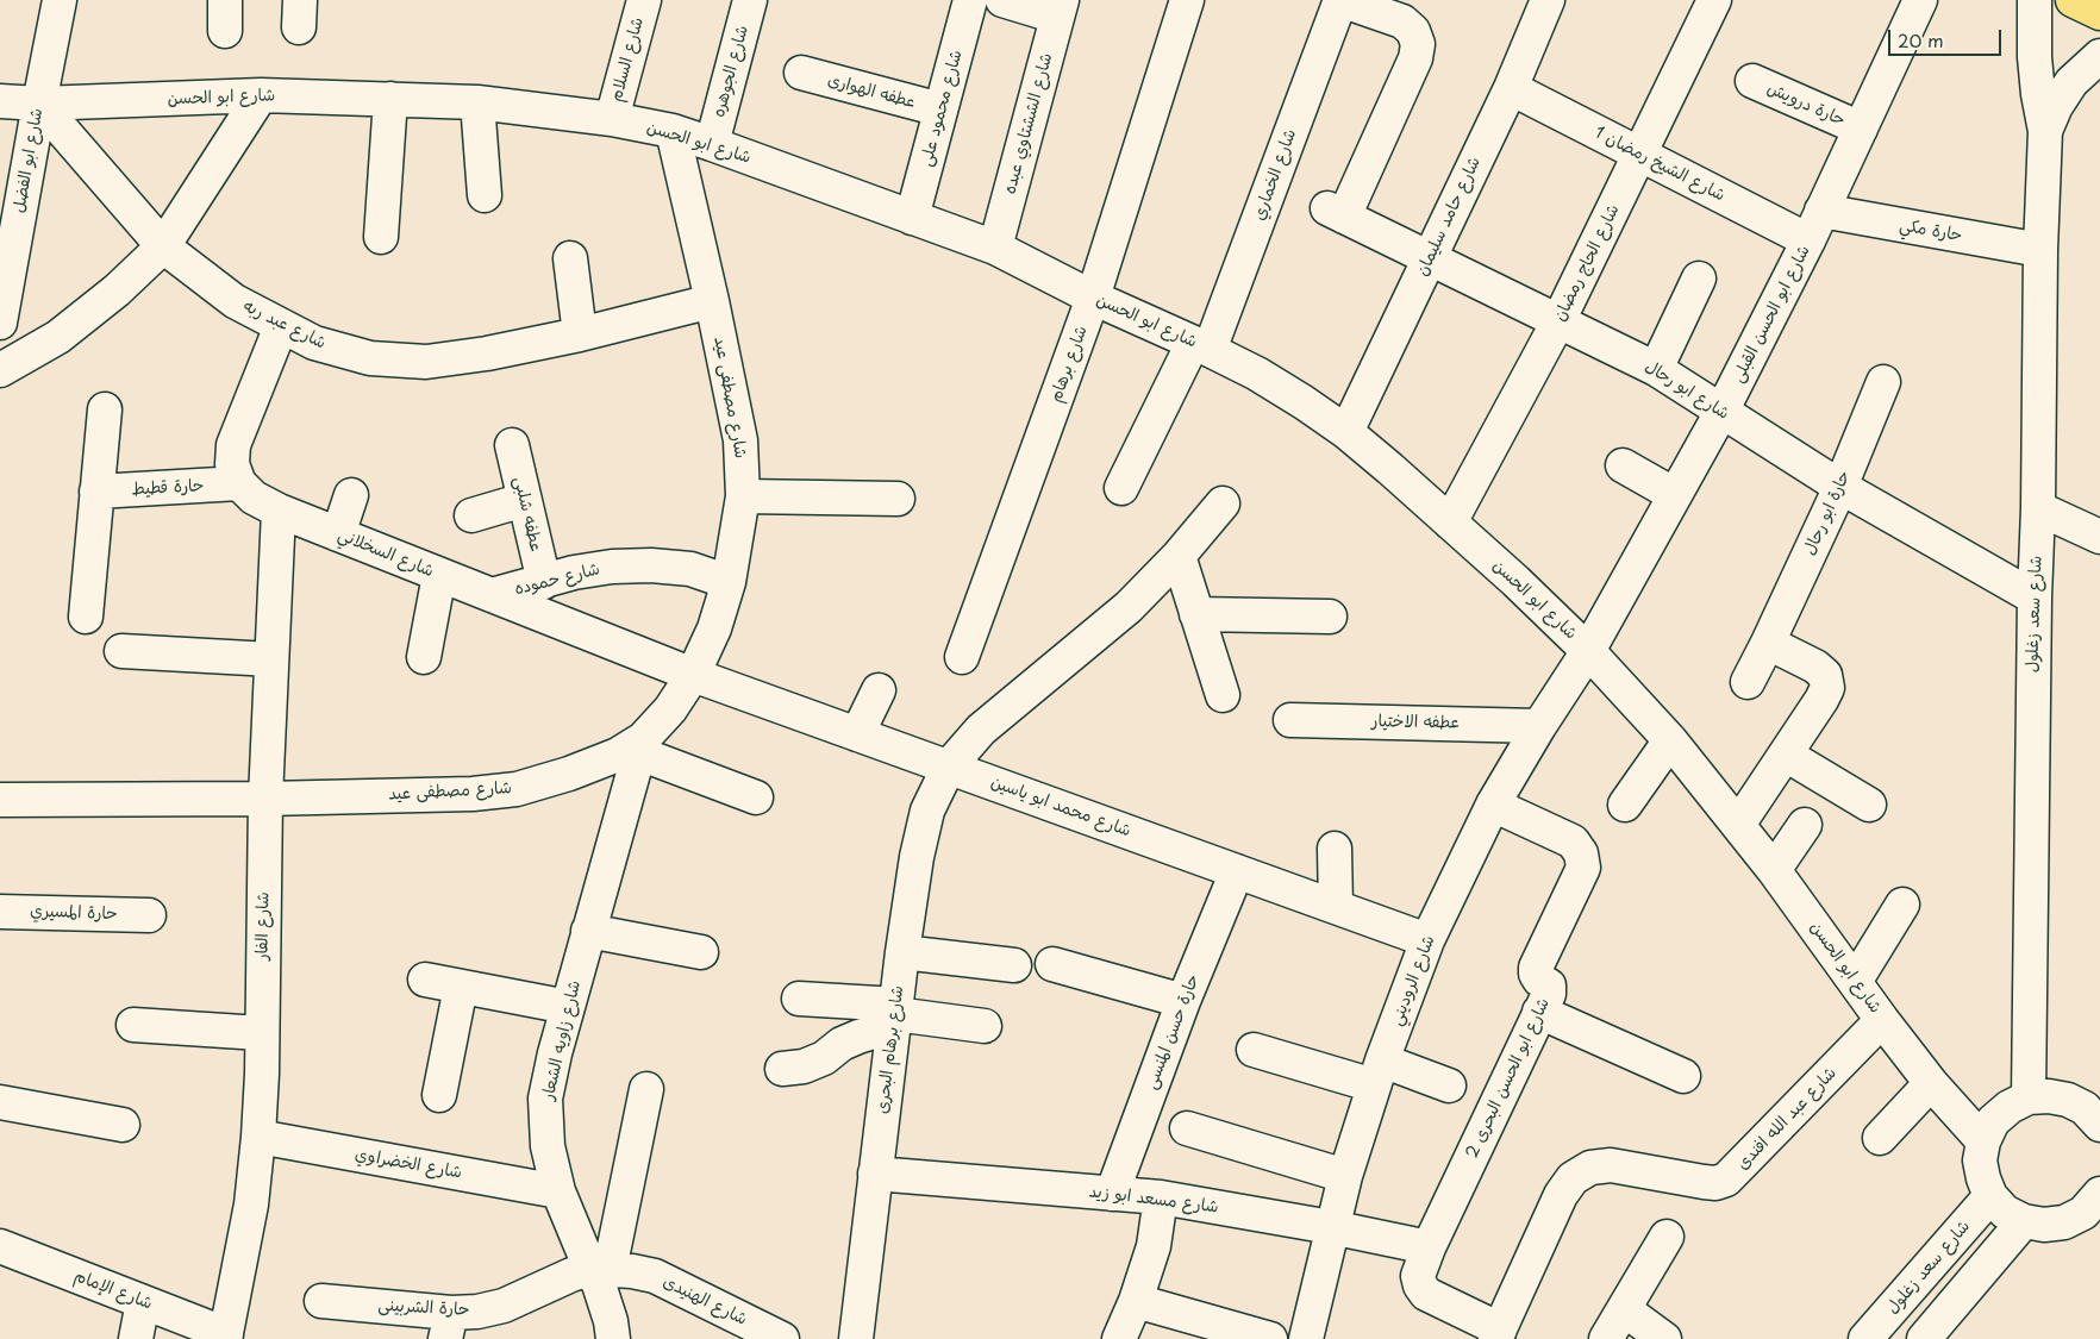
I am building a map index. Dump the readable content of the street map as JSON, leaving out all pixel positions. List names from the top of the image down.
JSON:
{
  "streets": {
    "street": [
      "شارع السلام",
      "شارع الجوهره",
      "عطفه الهوارى",
      "شارع ابو الحسن",
      "حارة درويش",
      "شارع محمود على",
      "شارع الششتاوي عبده",
      "شارع ابو الفضل",
      "شارع الشيخ رمضان 1",
      "شارع الخماري",
      "شارع حامد سليمان",
      "حارة مكي",
      "شارع الحاج رمضان",
      "شارع ابو الحسن القبلى",
      "شارع عبد ربه",
      "شارع برهام",
      "شارع ابو رحال",
      "شارع مصطفى عيد",
      "حارة قطيط",
      "حارة ابو رحال",
      "عطفه شلبى",
      "شارع السخلاني",
      "شارع حموده",
      "شارع سعد زغلول",
      "عطفه الاختيار",
      "شارع محمد ابو ياسين",
      "حارة المسيري",
      "شارع الفار",
      "شارع الروديني",
      "حارة حسن المنسى",
      "شارع زاويه الشعار",
      "شارع برهام البحرى",
      "شارع ابو الحسن البحرى 2",
      "شارع عبد الله افندى",
      "شارع الخضراوي",
      "شارع مسعد ابو زيد",
      "شارع الإمام",
      "شارع الهنيدى",
      "حارة الشربينى"
    ]
  },
  "crossings": [
    ["شارع السلام", "شارع ابو الحسن"],
    ["شارع الجوهره", "شارع ابو الحسن"],
    ["عطفه الهوارى", "شارع محمود على"],
    ["شارع ابو الحسن", "شارع محمود على"],
    ["شارع ابو الحسن", "شارع الششتاوي عبده"],
    ["شارع ابو الحسن", "شارع ابو الفضل"],
    ["شارع ابو الحسن", "شارع الخماري"],
    ["شارع ابو الحسن", "شارع حامد سليمان"],
    ["شارع ابو الحسن", "شارع الحاج رمضان"],
    ["شارع ابو الحسن", "شارع ابو الحسن القبلى"],
    ["شارع ابو الحسن", "شارع عبد ربه"],
    ["شارع ابو الحسن", "شارع برهام"],
    ["شارع ابو الحسن", "شارع مصطفى عيد"],
    ["شارع ابو الحسن", "شارع الروديني"],
    ["شارع ابو الحسن", "شارع عبد الله افندى"],
    ["حارة درويش", "شارع ابو الحسن القبلى"],
    ["شارع ابو الفضل", "شارع عبد ربه"],
    ["شارع الشيخ رمضان 1", "شارع حامد سليمان"],
    ["شارع الشيخ رمضان 1", "شارع الحاج رمضان"],
    ["شارع الشيخ رمضان 1", "شارع ابو الحسن القبلى"],
    ["شارع الخماري", "شارع ابو رحال"],
    ["شارع حامد سليمان", "شارع ابو رحال"],
    ["حارة مكي", "شارع ابو الحسن القبلى"],
    ["حارة مكي", "شارع سعد زغلول"],
    ["شارع الحاج رمضان", "شارع ابو رحال"],
    ["شارع ابو الحسن القبلى", "شارع ابو رحال"],
    ["شارع ابو الحسن القبلى", "شارع الروديني"],
    ["شارع عبد ربه", "شارع مصطفى عيد"],
    ["شارع ابو رحال", "حارة ابو رحال"],
    ["شارع ابو رحال", "شارع سعد زغلول"],
    ["شارع مصطفى عيد", "شارع السخلاني"],
    ["شارع مصطفى عيد", "شارع حموده"],
    ["شارع مصطفى عيد", "شارع محمد ابو ياسين"],
    ["شارع مصطفى عيد", "شارع الفار"],
    ["شارع مصطفى عيد", "شارع زاويه الشعار"],
    ["حارة قطيط", "شارع السخلاني"],
    ["عطفه شلبى", "شارع حموده"],
    ["شارع السخلاني", "شارع حموده"],
    ["شارع السخلاني", "شارع محمد ابو ياسين"],
    ["شارع السخلاني", "شارع الفار"],
    ["عطفه الاختيار", "شارع الروديني"],
    ["شارع محمد ابو ياسين", "شارع الروديني"],
    ["شارع محمد ابو ياسين", "حارة حسن المنسى"],
    ["شارع محمد ابو ياسين", "شارع برهام البحرى"],
    ["شارع الفار", "شارع الخضراوي"],
    ["شارع الفار", "شارع الإمام"],
    ["شارع الروديني", "شارع ابو الحسن البحرى 2"],
    ["شارع الروديني", "شارع مسعد ابو زيد"],
    ["حارة حسن المنسى", "شارع مسعد ابو زيد"],
    ["شارع زاويه الشعار", "شارع الخضراوي"],
    ["شارع زاويه الشعار", "شارع الهنيدى"],
    ["شارع زاويه الشعار", "حارة الشربينى"],
    ["شارع برهام البحرى", "شارع مسعد ابو زيد"],
    ["شارع ابو الحسن البحرى 2", "شارع عبد الله افندى"],
    ["شارع ابو الحسن البحرى 2", "شارع مسعد ابو زيد"],
    ["شارع الهنيدى", "حارة الشربينى"]
  ],
  "scale_bar": "20 m"
}
